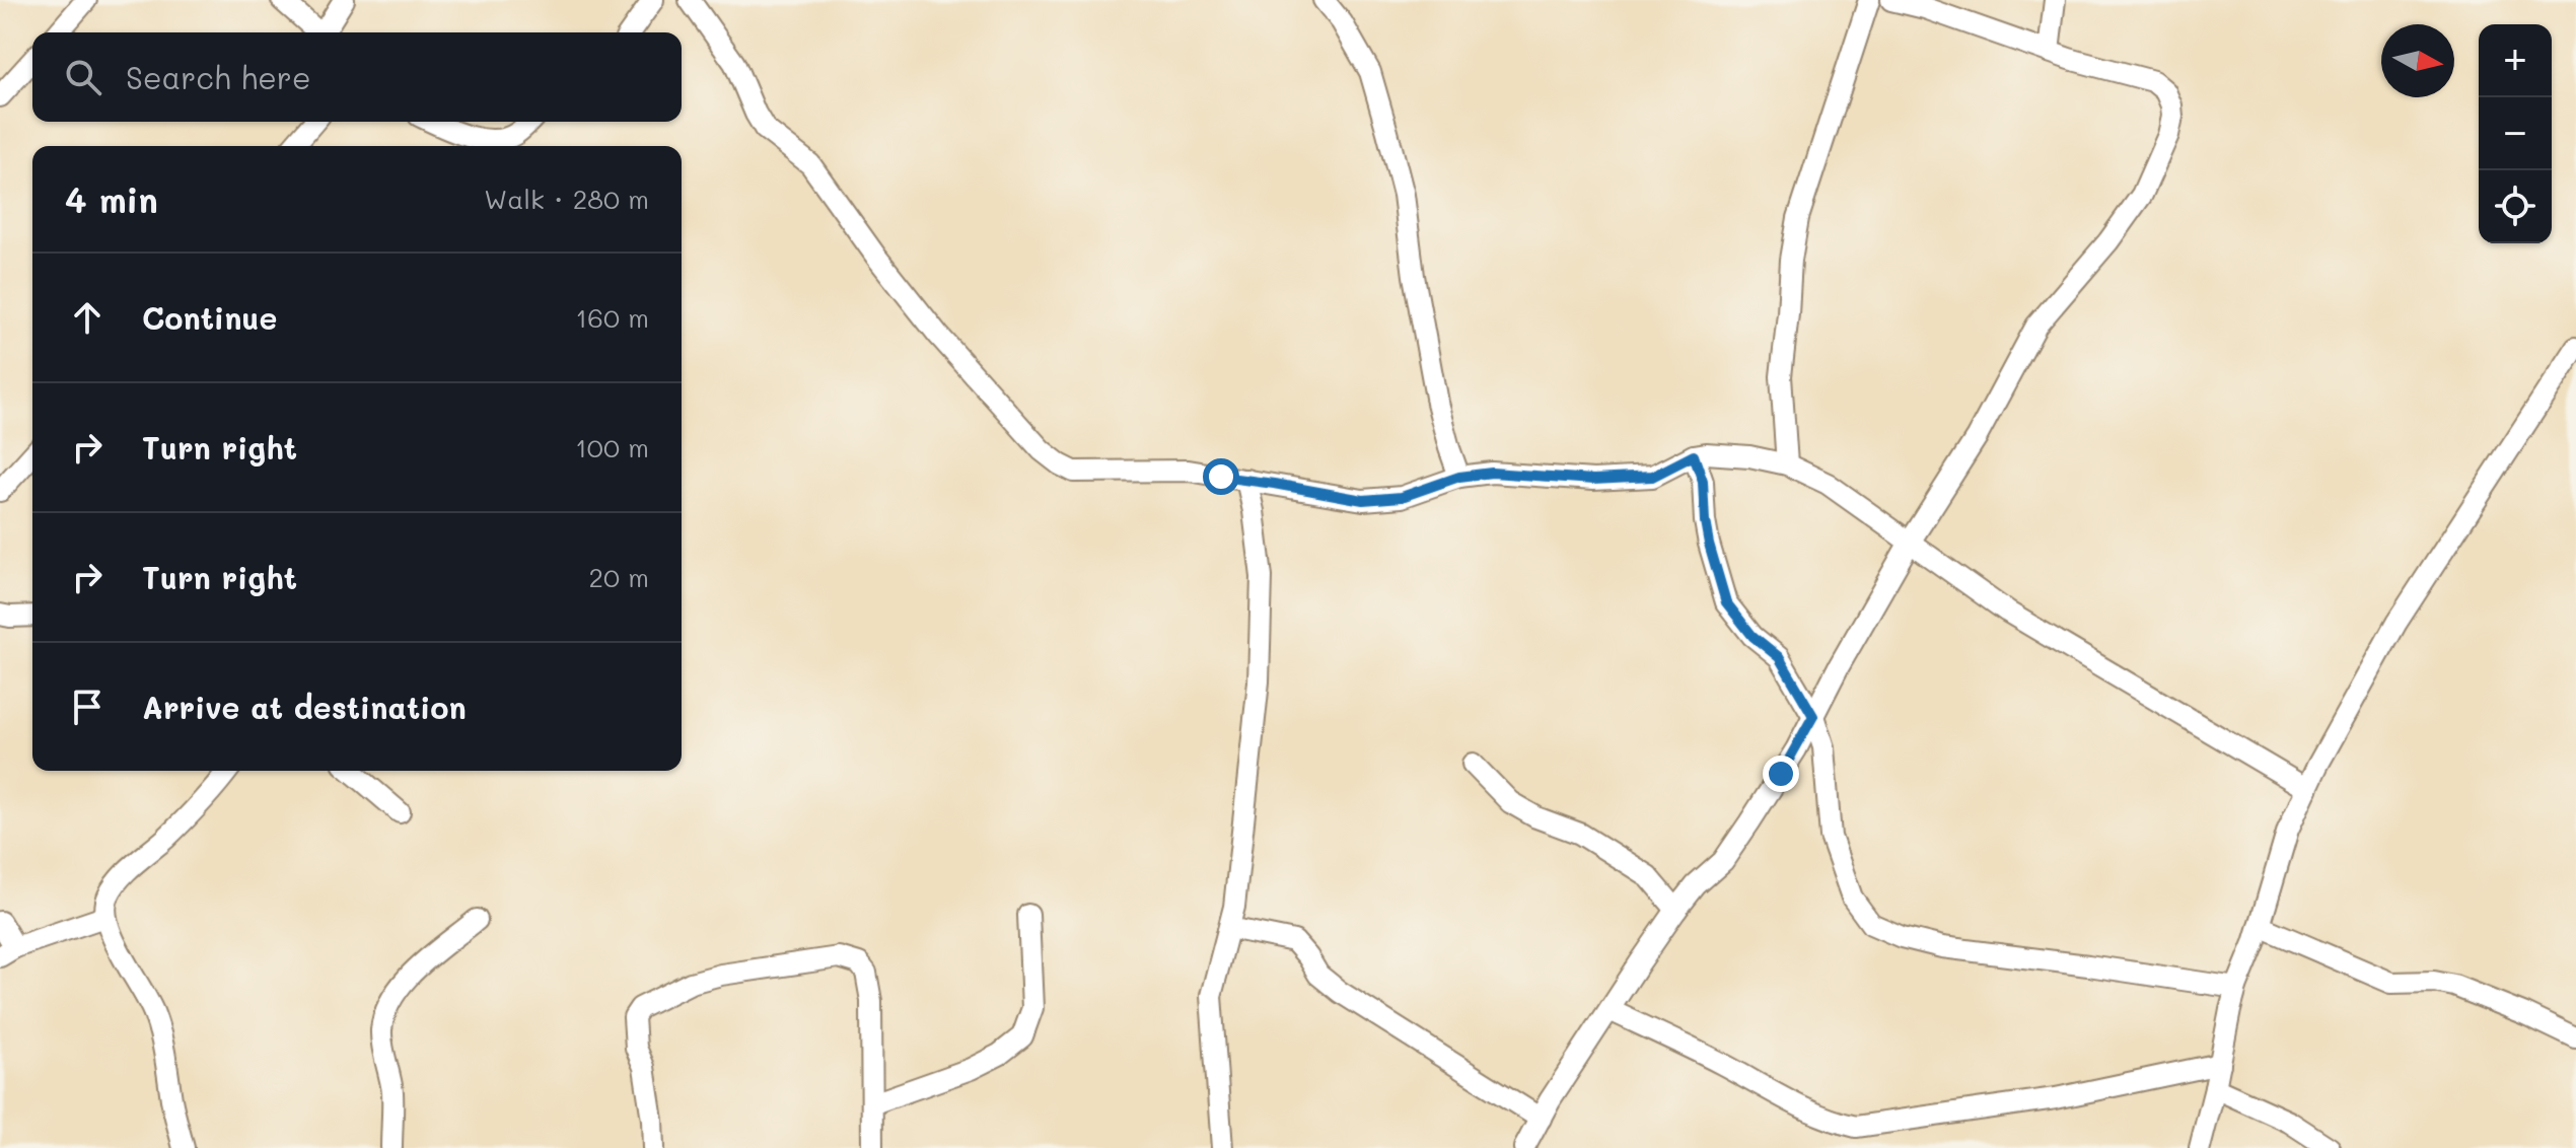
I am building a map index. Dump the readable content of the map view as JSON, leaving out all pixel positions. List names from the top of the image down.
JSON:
{
  "north": "right",
  "page": {
    "map_buttons": ["+", "−"],
    "search": "Search here",
    "heading": ["4 min", "Walk · 280 m"],
    "list": [
      ["Continue", "160 m"],
      ["Turn right", "100 m"],
      ["Turn right", "20 m"],
      "Arrive at destination"
    ]
  }
}
